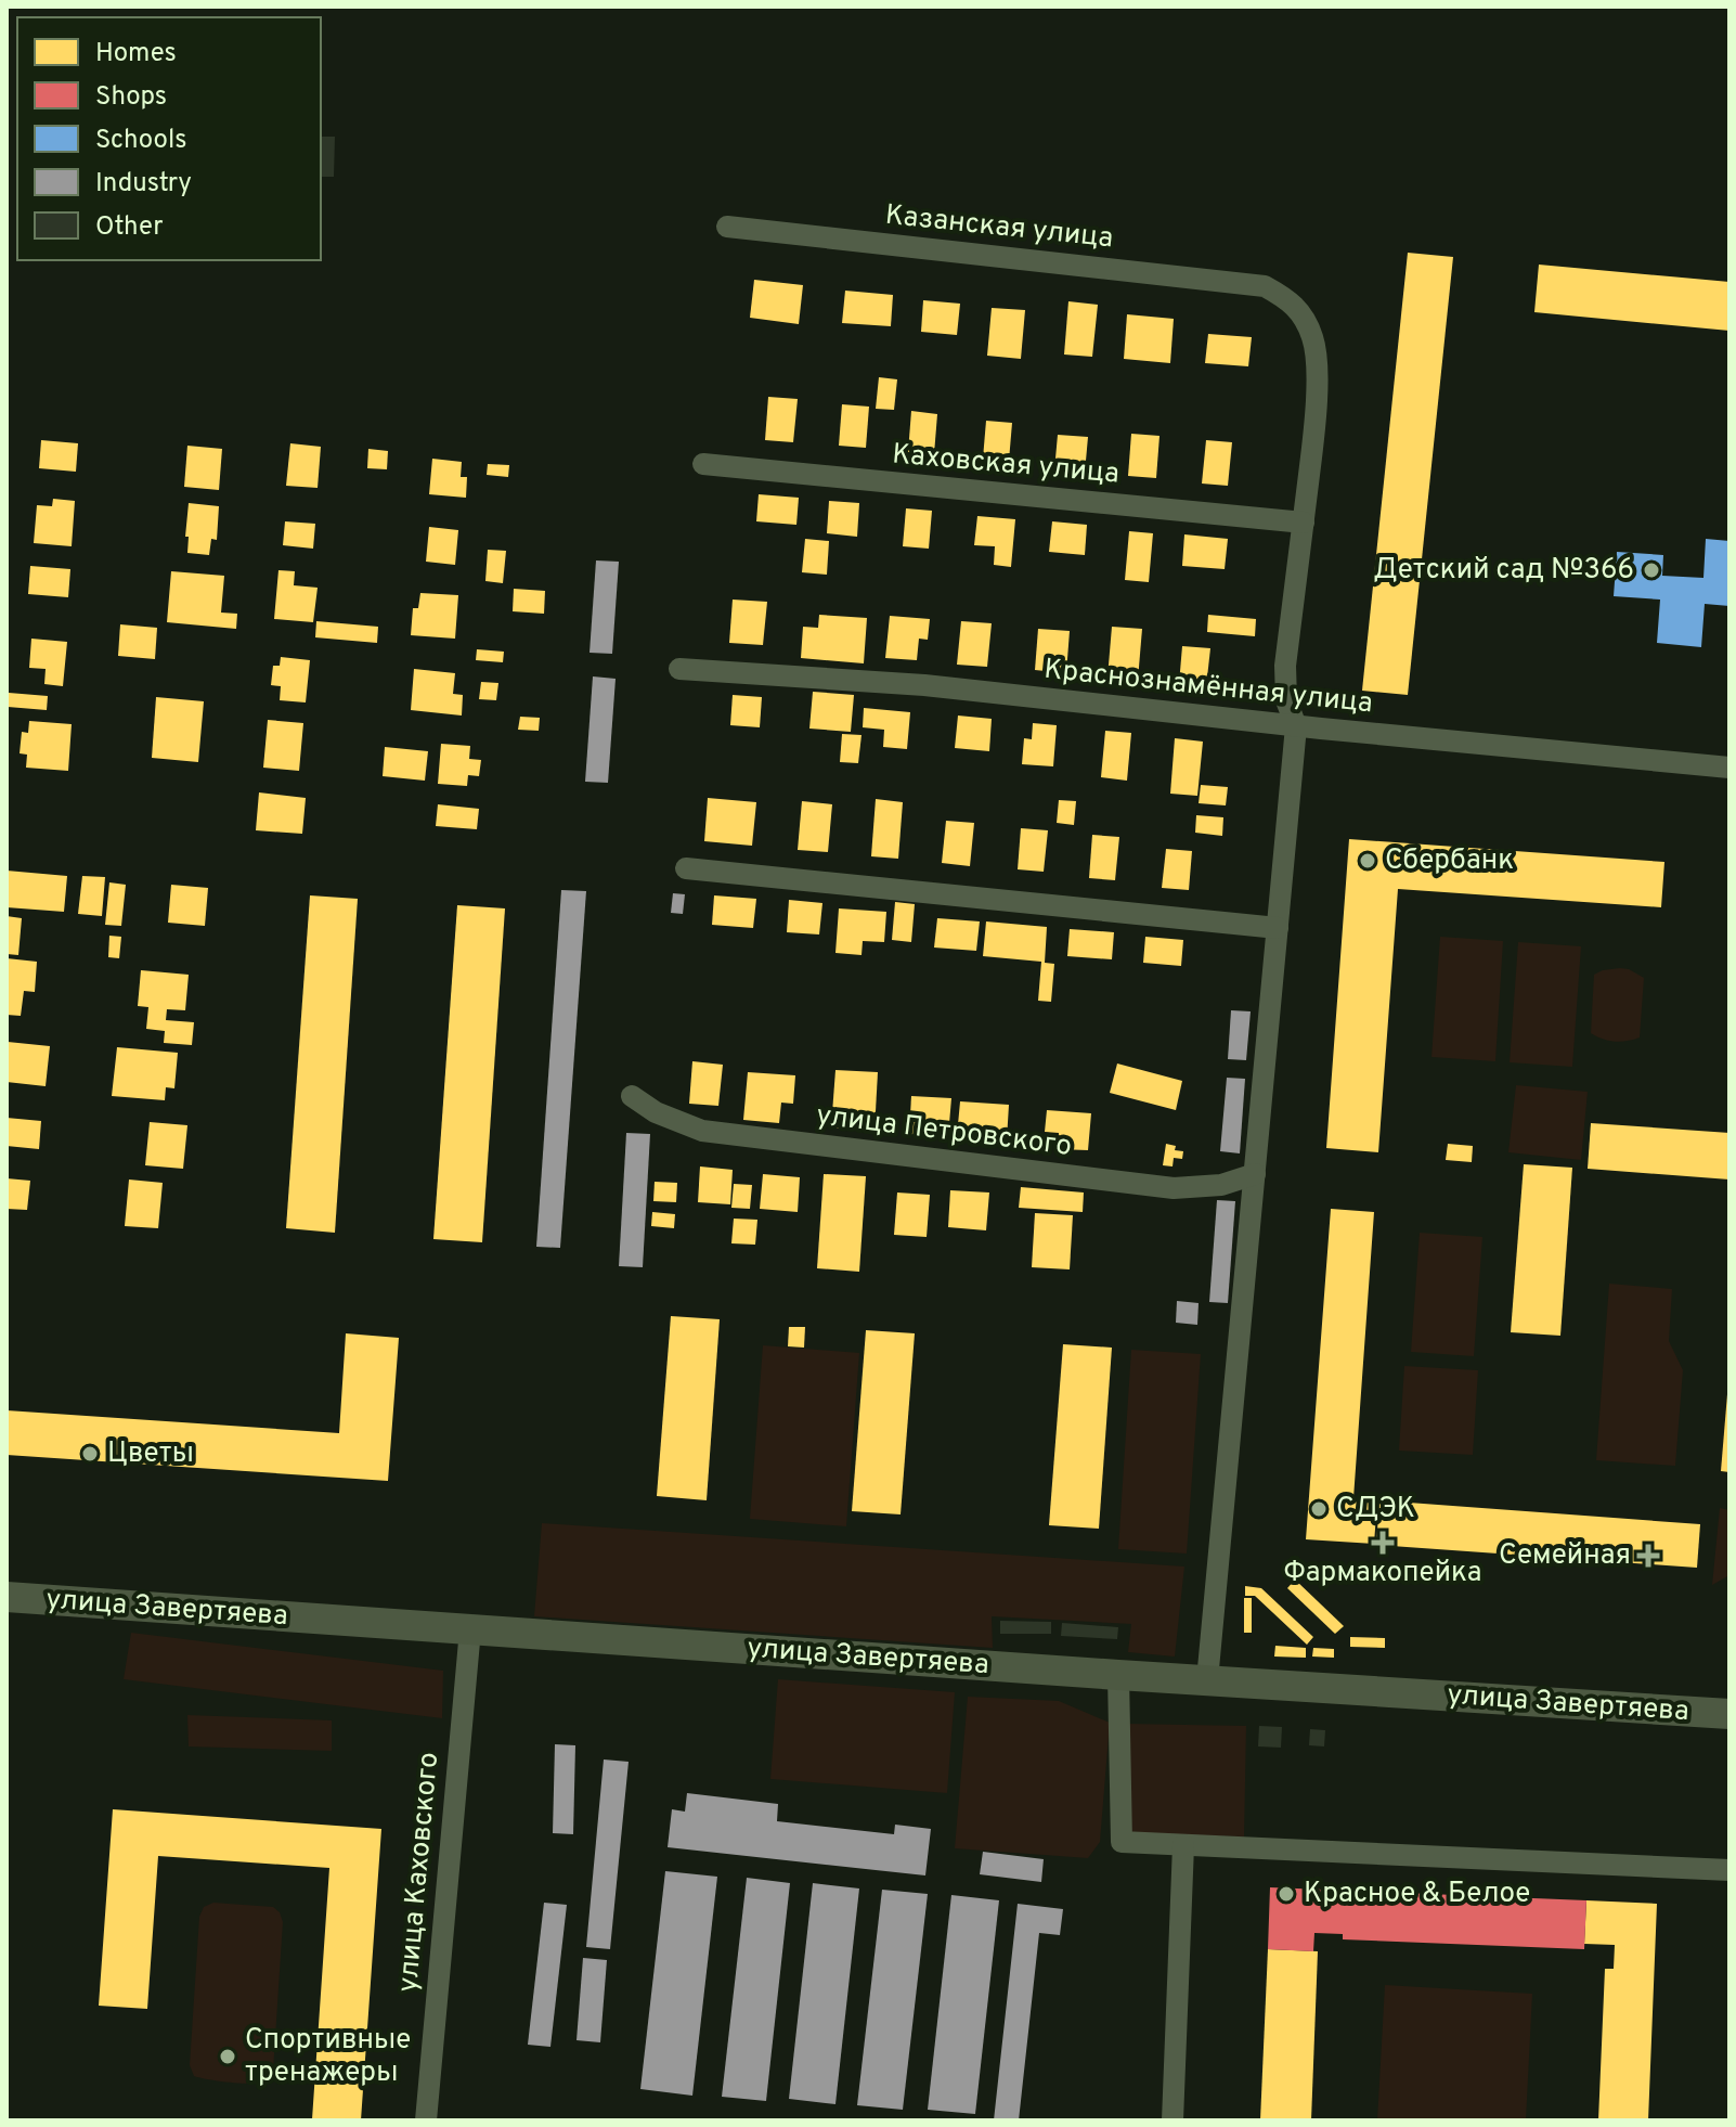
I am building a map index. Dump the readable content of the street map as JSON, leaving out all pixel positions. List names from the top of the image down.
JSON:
{
  "streets": {
    "main road": ["улица Завертяева"],
    "street": [
      "Казанская улица",
      "Каховская улица",
      "Краснознамённая улица",
      "улица Петровского",
      "улица Каховского"
    ]
  },
  "crossings": [
    ["Казанская улица", "Каховская улица"],
    ["улица Завертяева", "улица Каховского"]
  ],
  "places": {
    "other": [
      "Детский сад №366",
      "Сбербанк",
      "Цветы",
      "СДЭК",
      "Красное & Белое",
      "Спортивные тренажеры"
    ],
    "health": ["Фармакопейка", "Семейная"]
  },
  "legend": [
    "Homes",
    "Shops",
    "Schools",
    "Industry",
    "Other"
  ]
}
